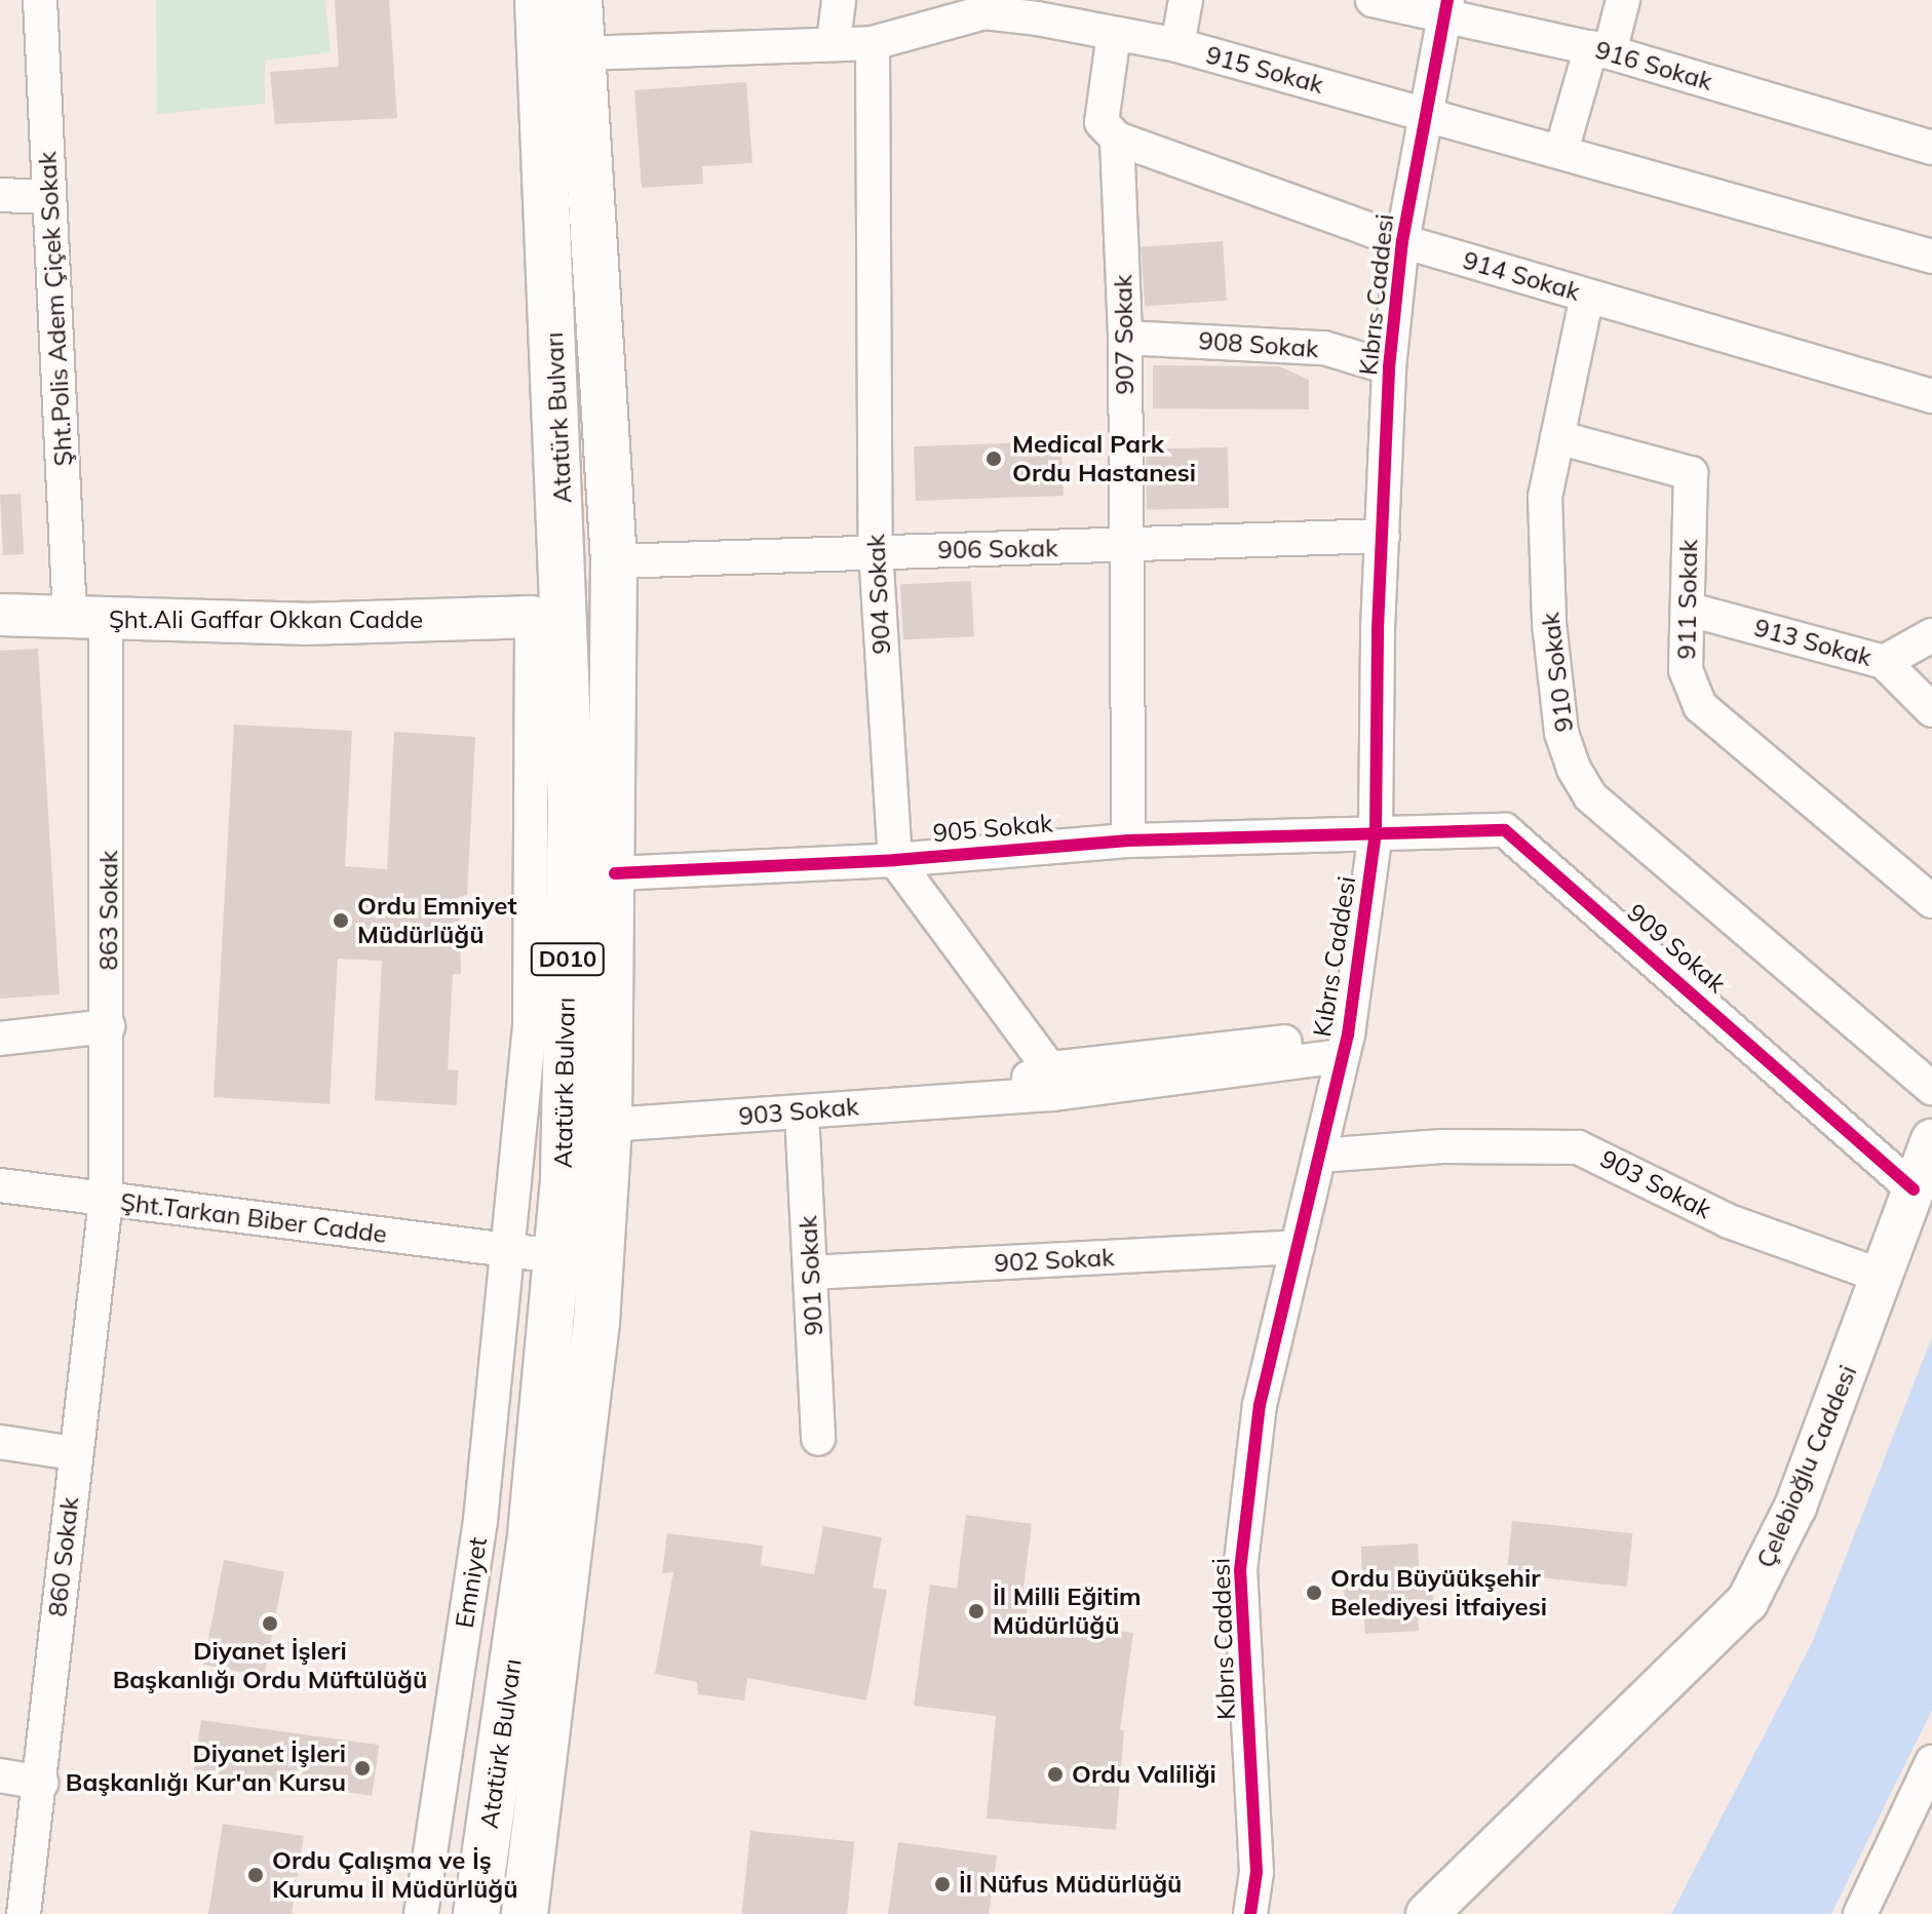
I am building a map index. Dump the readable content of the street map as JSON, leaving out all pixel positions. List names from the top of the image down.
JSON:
{
  "streets": {
    "highway": ["Atatürk Bulvarı", "D010"],
    "main road": ["Şht.Ali Gaffar Okkan Cadde", "Çelebioğlu Caddesi"],
    "street": [
      "916 Sokak",
      "915 Sokak",
      "914 Sokak",
      "Kıbrıs Caddesi",
      "Şht.Polis Adem Çiçek Sokak",
      "907 Sokak",
      "908 Sokak",
      "906 Sokak",
      "904 Sokak",
      "911 Sokak",
      "913 Sokak",
      "910 Sokak",
      "905 Sokak",
      "863 Sokak",
      "909 Sokak",
      "903 Sokak",
      "Şht.Tarkan Biber Cadde",
      "902 Sokak",
      "901 Sokak",
      "860 Sokak",
      "Emniyet"
    ]
  },
  "crossings": [
    ["916 Sokak", "Kıbrıs Caddesi"],
    ["915 Sokak", "Kıbrıs Caddesi"],
    ["915 Sokak", "907 Sokak"],
    ["915 Sokak", "Atatürk Bulvarı"],
    ["915 Sokak", "904 Sokak"],
    ["914 Sokak", "Kıbrıs Caddesi"],
    ["914 Sokak", "907 Sokak"],
    ["914 Sokak", "910 Sokak"],
    ["Kıbrıs Caddesi", "908 Sokak"],
    ["Kıbrıs Caddesi", "906 Sokak"],
    ["Kıbrıs Caddesi", "905 Sokak"],
    ["Kıbrıs Caddesi", "909 Sokak"],
    ["Kıbrıs Caddesi", "903 Sokak"],
    ["Kıbrıs Caddesi", "902 Sokak"],
    ["Şht.Polis Adem Çiçek Sokak", "Şht.Ali Gaffar Okkan Cadde"],
    ["Şht.Polis Adem Çiçek Sokak", "863 Sokak"],
    ["907 Sokak", "908 Sokak"],
    ["907 Sokak", "906 Sokak"],
    ["907 Sokak", "905 Sokak"],
    ["Atatürk Bulvarı", "906 Sokak"],
    ["Atatürk Bulvarı", "905 Sokak"],
    ["Atatürk Bulvarı", "903 Sokak"],
    ["Atatürk Bulvarı", "Şht.Tarkan Biber Cadde"],
    ["906 Sokak", "904 Sokak"],
    ["904 Sokak", "905 Sokak"],
    ["911 Sokak", "913 Sokak"],
    ["911 Sokak", "910 Sokak"],
    ["Şht.Ali Gaffar Okkan Cadde", "863 Sokak"],
    ["Şht.Ali Gaffar Okkan Cadde", "Emniyet"],
    ["905 Sokak", "909 Sokak"],
    ["863 Sokak", "Şht.Tarkan Biber Cadde"],
    ["863 Sokak", "860 Sokak"],
    ["909 Sokak", "Çelebioğlu Caddesi"],
    ["903 Sokak", "901 Sokak"],
    ["903 Sokak", "Çelebioğlu Caddesi"],
    ["Şht.Tarkan Biber Cadde", "860 Sokak"],
    ["Şht.Tarkan Biber Cadde", "Emniyet"],
    ["902 Sokak", "901 Sokak"]
  ],
  "places": [
    "Medical Park Ordu Hastanesi",
    "Ordu Emniyet Müdürlüğü",
    "Ordu Büyüükşehir Belediyesi İtfaiyesi",
    "İl Milli Eğitim Müdürlüğü",
    "Diyanet İşleri Başkanlığı Ordu Müftülüğü",
    "Diyanet İşleri Başkanlığı Kur'an Kursu",
    "Ordu Valiliği",
    "Ordu Çalışma ve İş Kurumu İl Müdürlüğü",
    "İl Nüfus Müdürlüğü"
  ]
}
